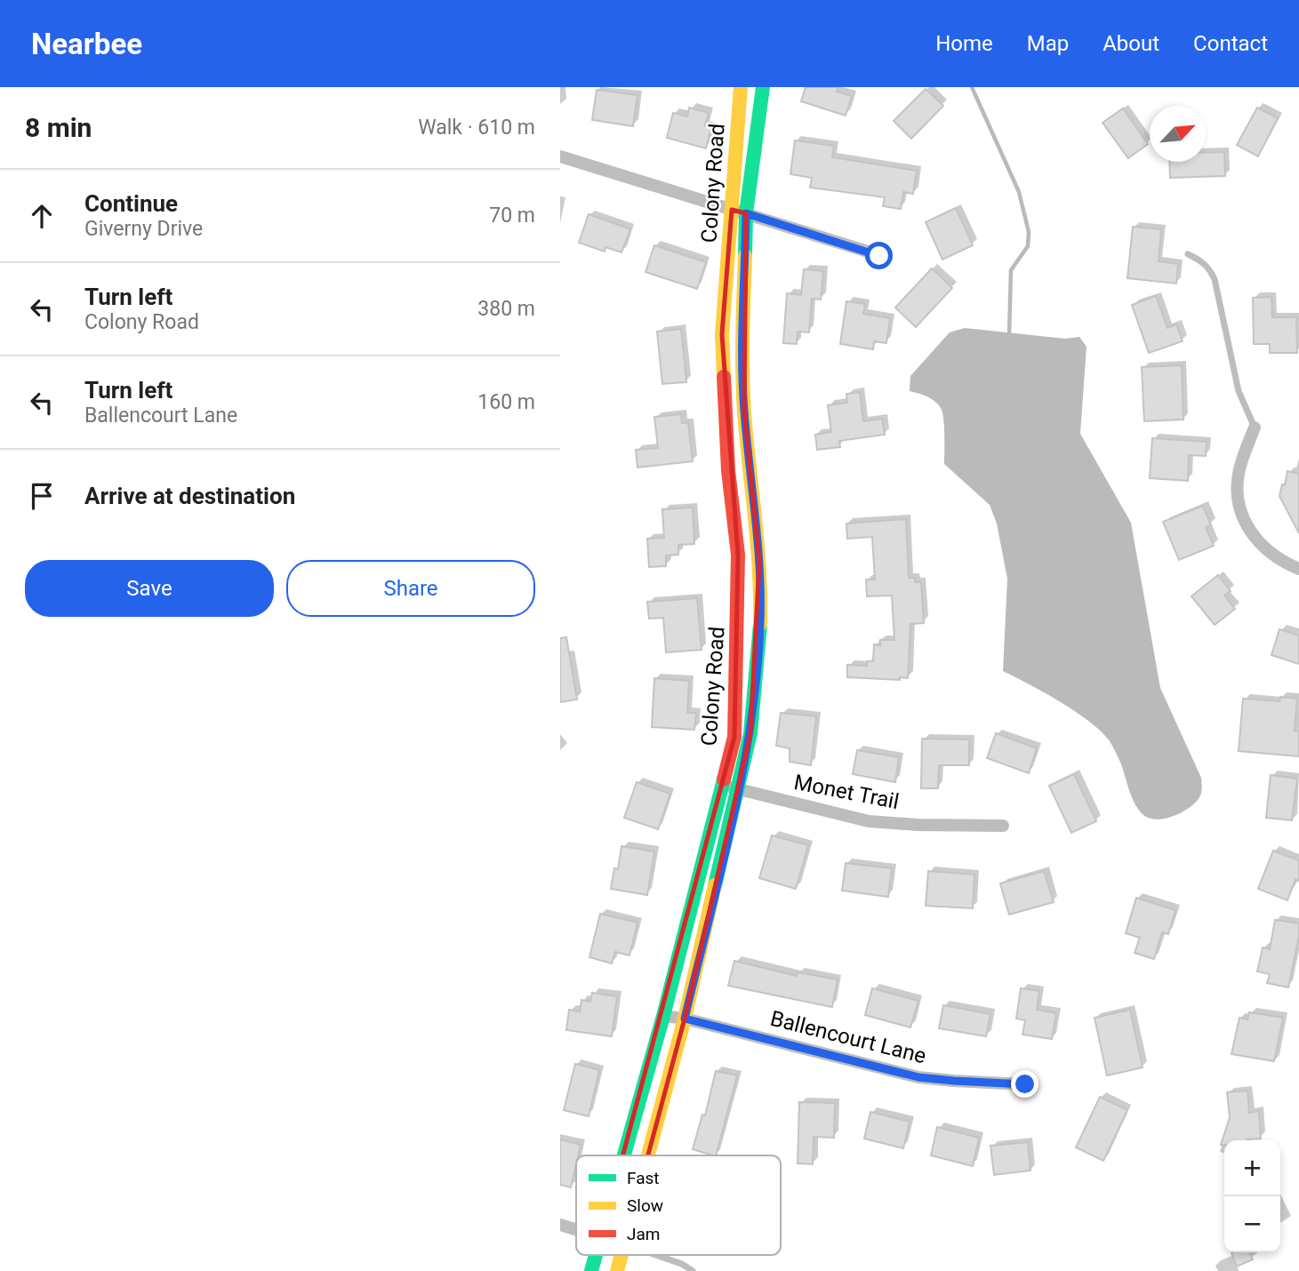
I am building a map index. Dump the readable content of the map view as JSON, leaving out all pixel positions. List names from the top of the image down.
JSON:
{
  "streets": {
    "main road": ["Colony Road"],
    "street": ["Monet Trail", "Ballencourt Lane"]
  },
  "crossings": [
    ["Colony Road", "Monet Trail"],
    ["Colony Road", "Ballencourt Lane"]
  ],
  "legend": ["Fast", "Slow", "Jam"],
  "north": "top right",
  "page": {
    "header": "Nearbee",
    "nav": [
      "Home",
      "Map",
      "About",
      "Contact"
    ],
    "heading": ["8 min", "Walk · 610 m"],
    "list": [
      ["Continue", "Giverny Drive", "70 m"],
      ["Turn left", "Colony Road", "380 m"],
      ["Turn left", "Ballencourt Lane", "160 m"],
      "Arrive at destination"
    ],
    "buttons": ["Save", "Share"],
    "map_buttons": ["+", "−"]
  }
}
